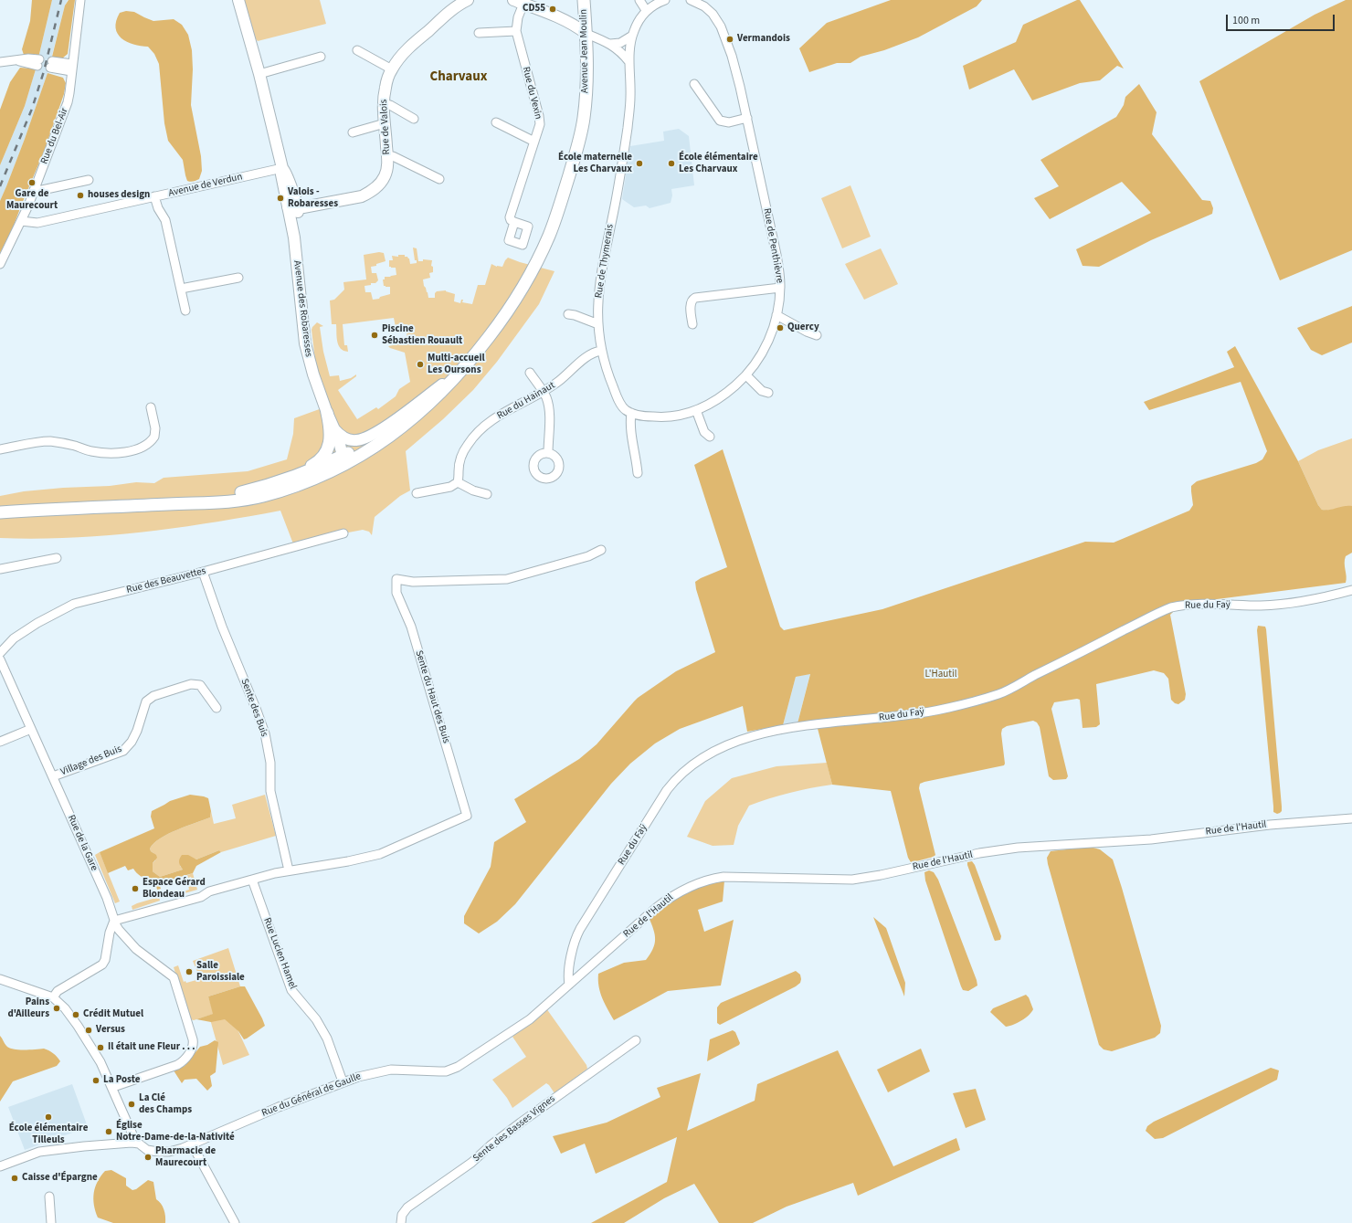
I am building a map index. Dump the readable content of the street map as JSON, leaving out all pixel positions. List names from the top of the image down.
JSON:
{
  "streets": {
    "main road": ["Avenue Jean Moulin"],
    "street": [
      "Rue du Vexin",
      "Rue de Valois",
      "Rue du Bel-Air",
      "Avenue de Verdun",
      "Rue de Penthièvre",
      "Rue de Thymerais",
      "Avenue des Robaresses",
      "Rue du Hainaut",
      "Rue des Beauvettes",
      "Rue du Faÿ",
      "Sente du Haut des Buis",
      "Sente des Buis",
      "Village des Buis",
      "Rue de l'Hautil",
      "Rue de la Gare",
      "Rue Lucien Hamel",
      "Rue du Général de Gaulle",
      "Sente des Basses Vignes"
    ]
  },
  "crossings": [
    ["Rue de Valois", "Avenue des Robaresses"],
    ["Rue du Bel-Air", "Avenue de Verdun"],
    ["Avenue de Verdun", "Avenue des Robaresses"],
    ["Rue de Penthièvre", "Rue de Thymerais"],
    ["Rue de Thymerais", "Rue du Hainaut"],
    ["Rue des Beauvettes", "Sente des Buis"],
    ["Rue du Faÿ", "Rue de l'Hautil"],
    ["Rue du Faÿ", "Rue du Général de Gaulle"],
    ["Sente du Haut des Buis", "Sente des Buis"],
    ["Village des Buis", "Rue de la Gare"],
    ["Rue de l'Hautil", "Rue du Général de Gaulle"],
    ["Rue Lucien Hamel", "Rue du Général de Gaulle"]
  ],
  "districts": ["Charvaux"],
  "parks": ["L'Hautil"],
  "places": [
    "CD55",
    "Vermandois",
    "École maternelle Les Charvaux",
    "École élémentaire Les Charvaux",
    "Gare de Maurecourt",
    "houses design",
    "Valois - Robaresses",
    "Quercy",
    "Piscine Sébastien Rouault",
    "Multi-accueil Les Oursons",
    "Espace Gérard Blondeau",
    "Salle Paroissiale",
    "Pains d'Ailleurs",
    "Crédit Mutuel",
    "Versus",
    "Il était une Fleur . . .",
    "La Poste",
    "La Clé des Champs",
    "École élémentaire Tilleuls",
    "Église Notre-Dame-de-la-Nativité",
    "Pharmacie de Maurecourt",
    "Caisse d'Épargne"
  ],
  "scale_bar": "100 m"
}
